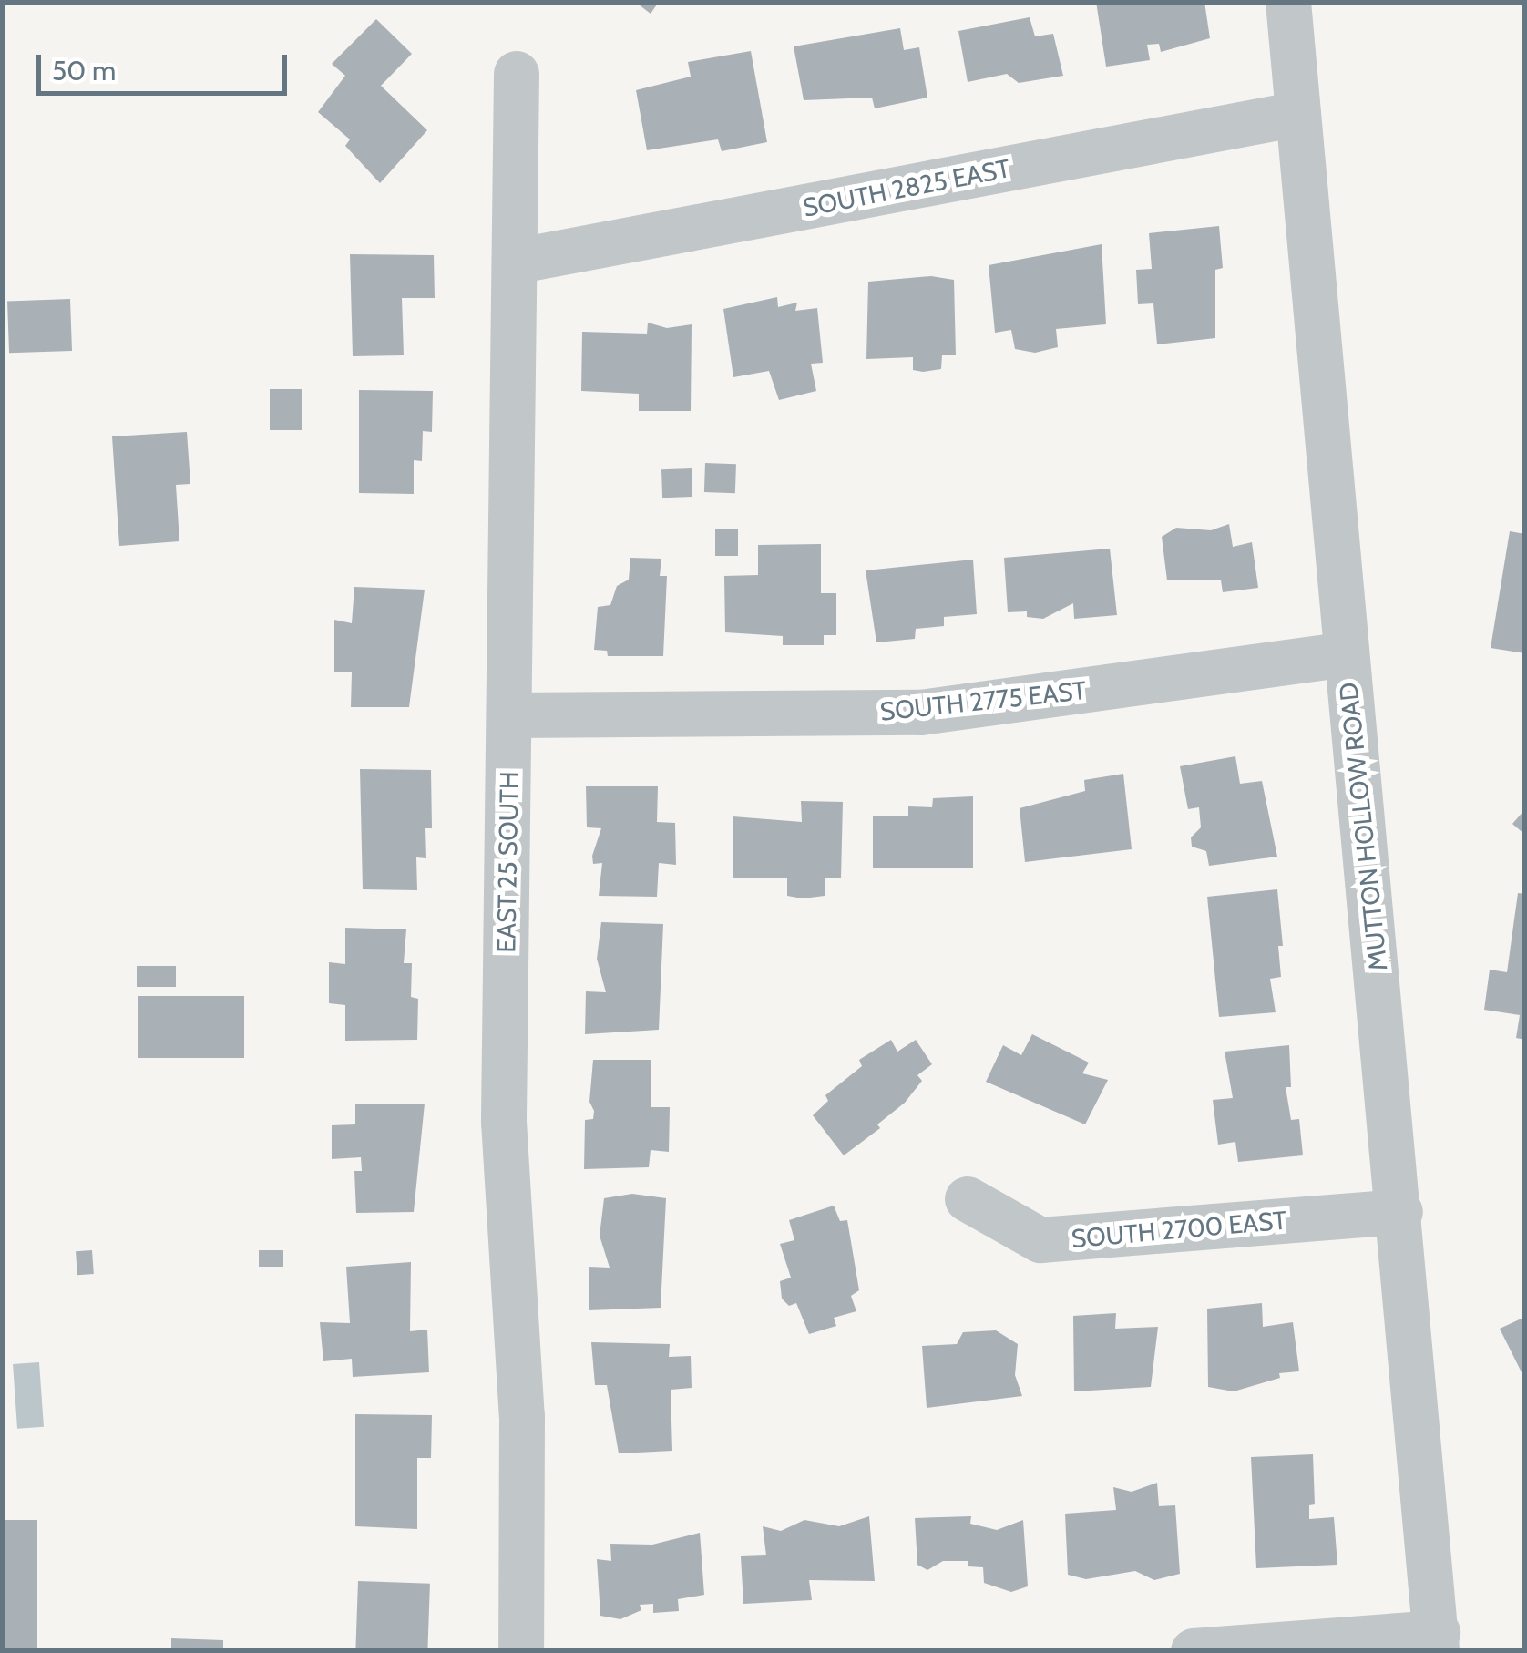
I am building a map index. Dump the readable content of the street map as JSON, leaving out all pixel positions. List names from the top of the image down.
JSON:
{
  "streets": {
    "street": [
      "SOUTH 2825 EAST",
      "SOUTH 2775 EAST",
      "MUTTON HOLLOW ROAD",
      "EAST 25 SOUTH",
      "SOUTH 2700 EAST"
    ]
  },
  "crossings": [
    ["SOUTH 2825 EAST", "MUTTON HOLLOW ROAD"],
    ["SOUTH 2825 EAST", "EAST 25 SOUTH"],
    ["SOUTH 2775 EAST", "MUTTON HOLLOW ROAD"],
    ["SOUTH 2775 EAST", "EAST 25 SOUTH"],
    ["MUTTON HOLLOW ROAD", "SOUTH 2700 EAST"]
  ],
  "scale_bar": "50 m"
}
